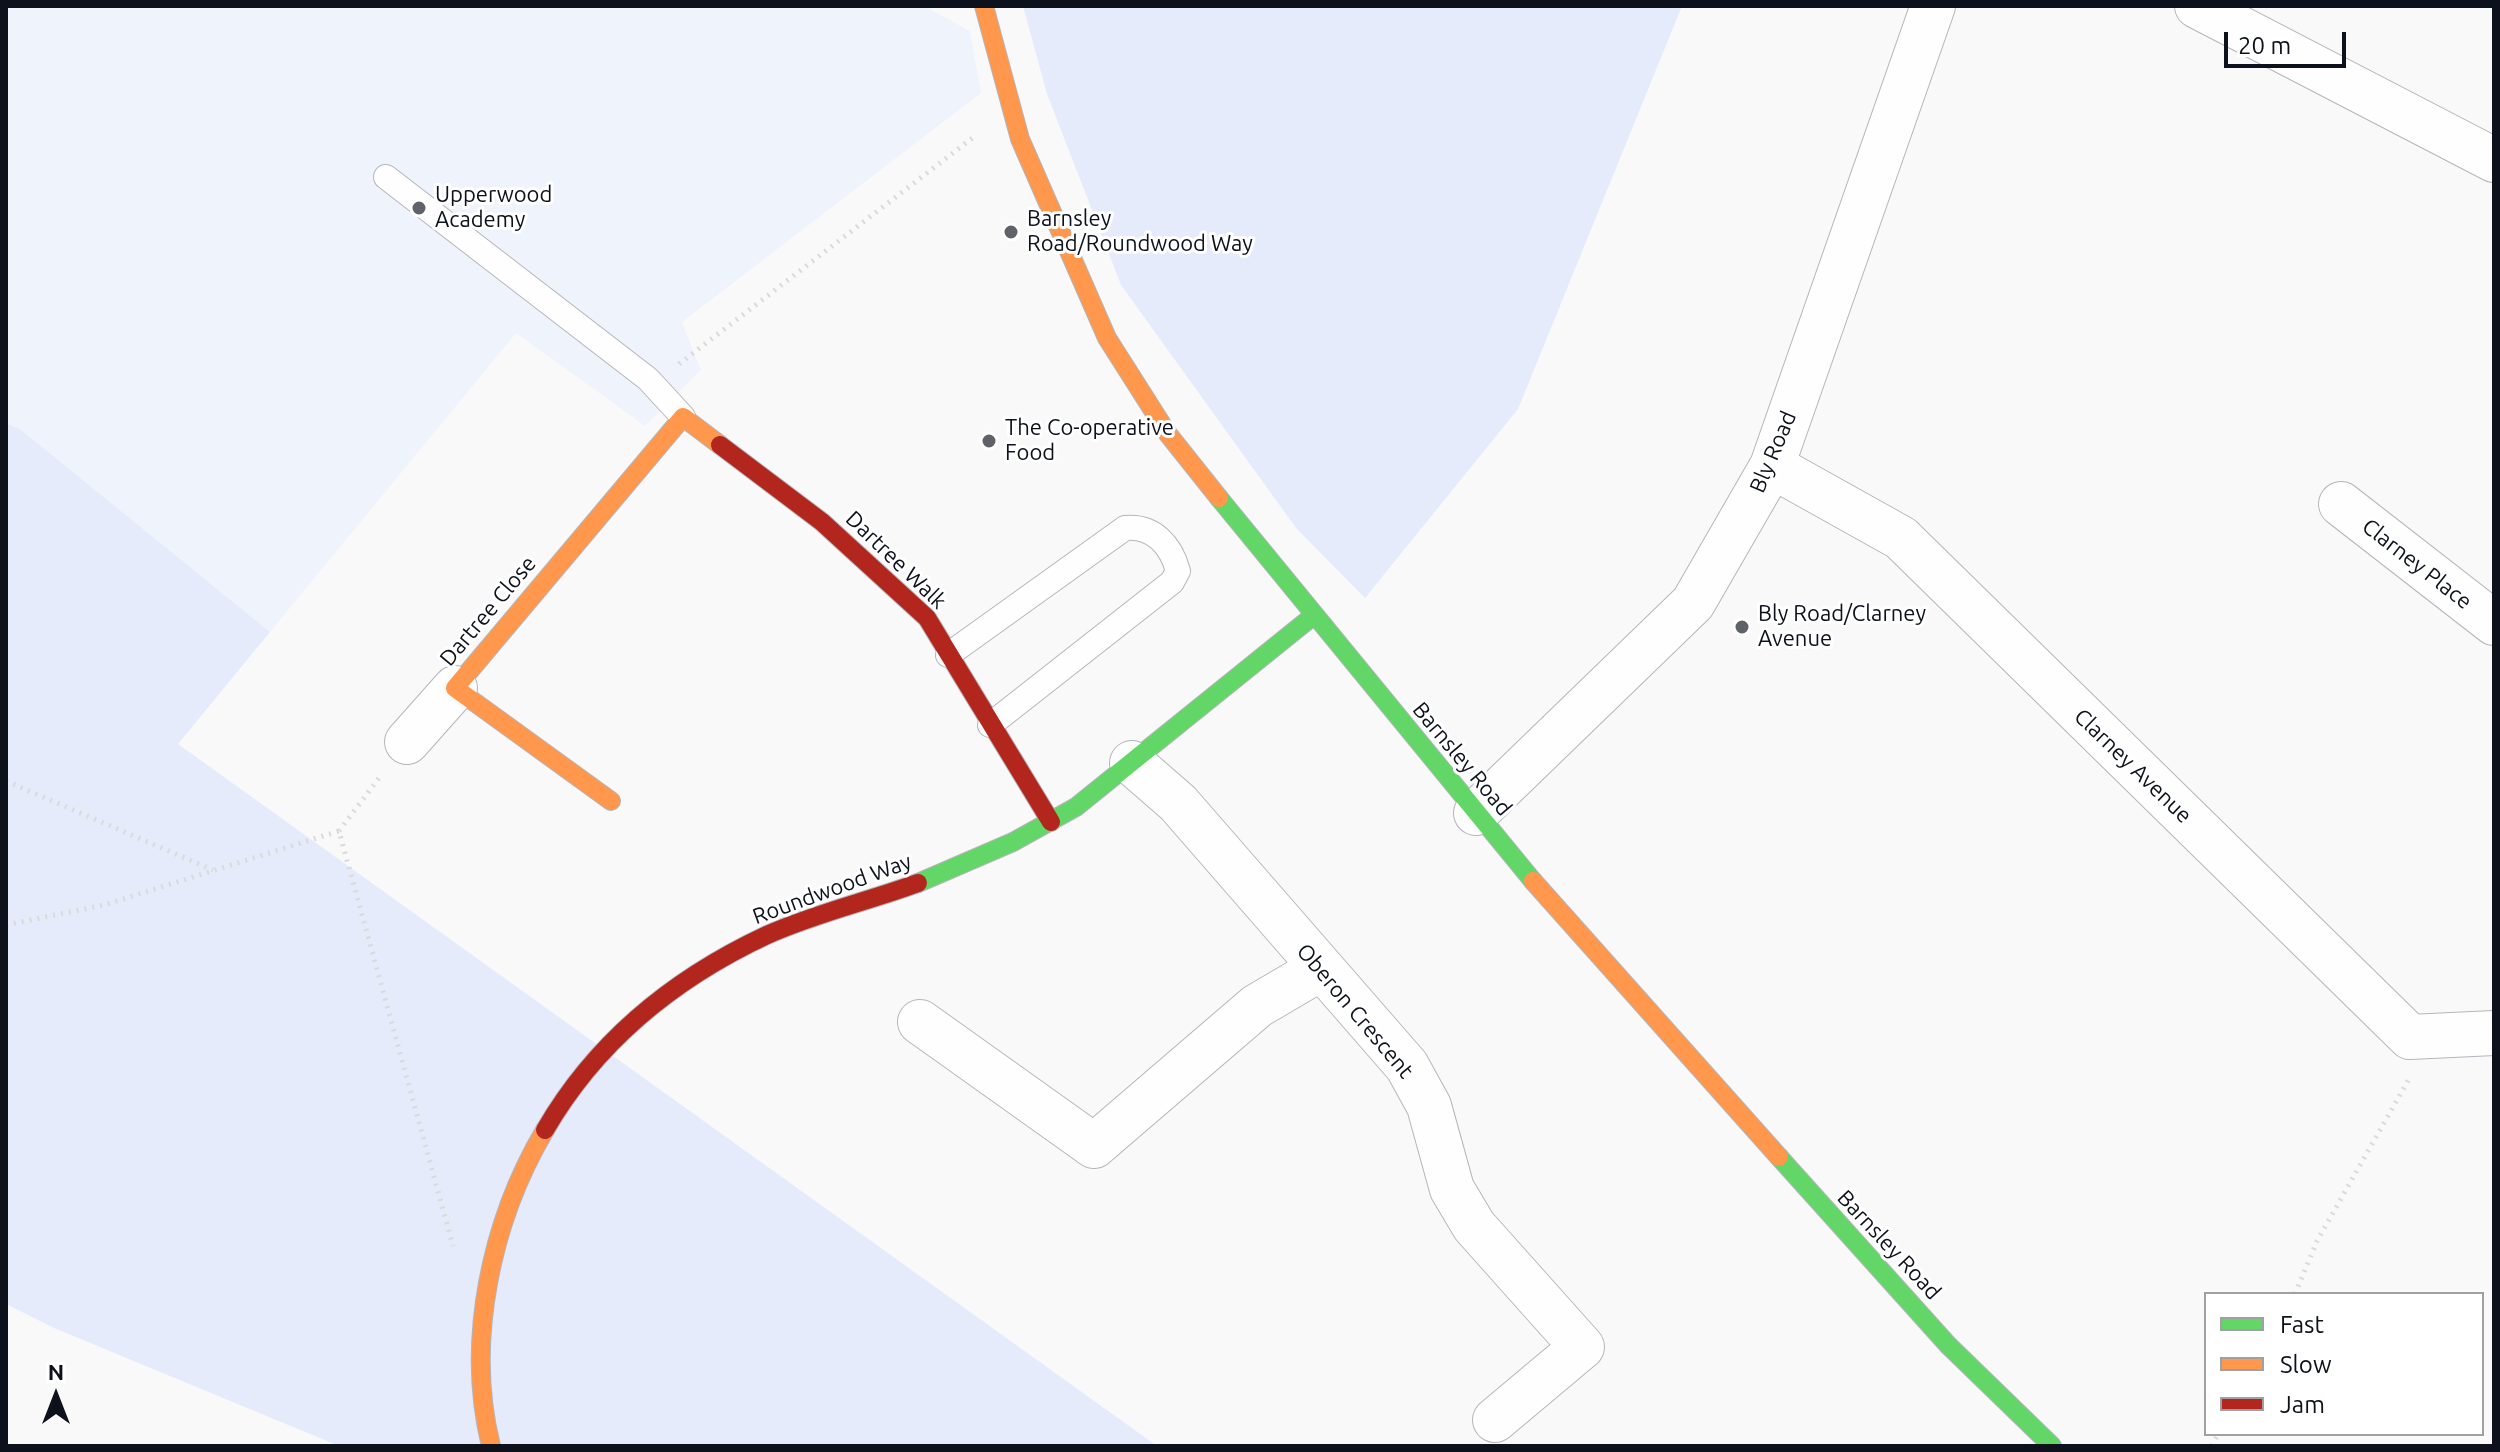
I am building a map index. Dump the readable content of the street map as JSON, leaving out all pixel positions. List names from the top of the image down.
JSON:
{
  "streets": {
    "street": [
      "Bly Road",
      "Dartree Walk",
      "Clarney Place",
      "Dartree Close",
      "Barnsley Road",
      "Clarney Avenue",
      "Roundwood Way",
      "Oberon Crescent"
    ]
  },
  "crossings": [
    ["Bly Road", "Barnsley Road"],
    ["Bly Road", "Clarney Avenue"],
    ["Dartree Walk", "Dartree Close"],
    ["Dartree Walk", "Roundwood Way"],
    ["Barnsley Road", "Roundwood Way"],
    ["Roundwood Way", "Oberon Crescent"]
  ],
  "places": [
    "Upperwood Academy",
    "Barnsley Road/Roundwood Way",
    "The Co-operative Food",
    "Bly Road/Clarney Avenue"
  ],
  "legend": ["Fast", "Slow", "Jam"],
  "scale_bar": "20 m",
  "north": "top"
}
